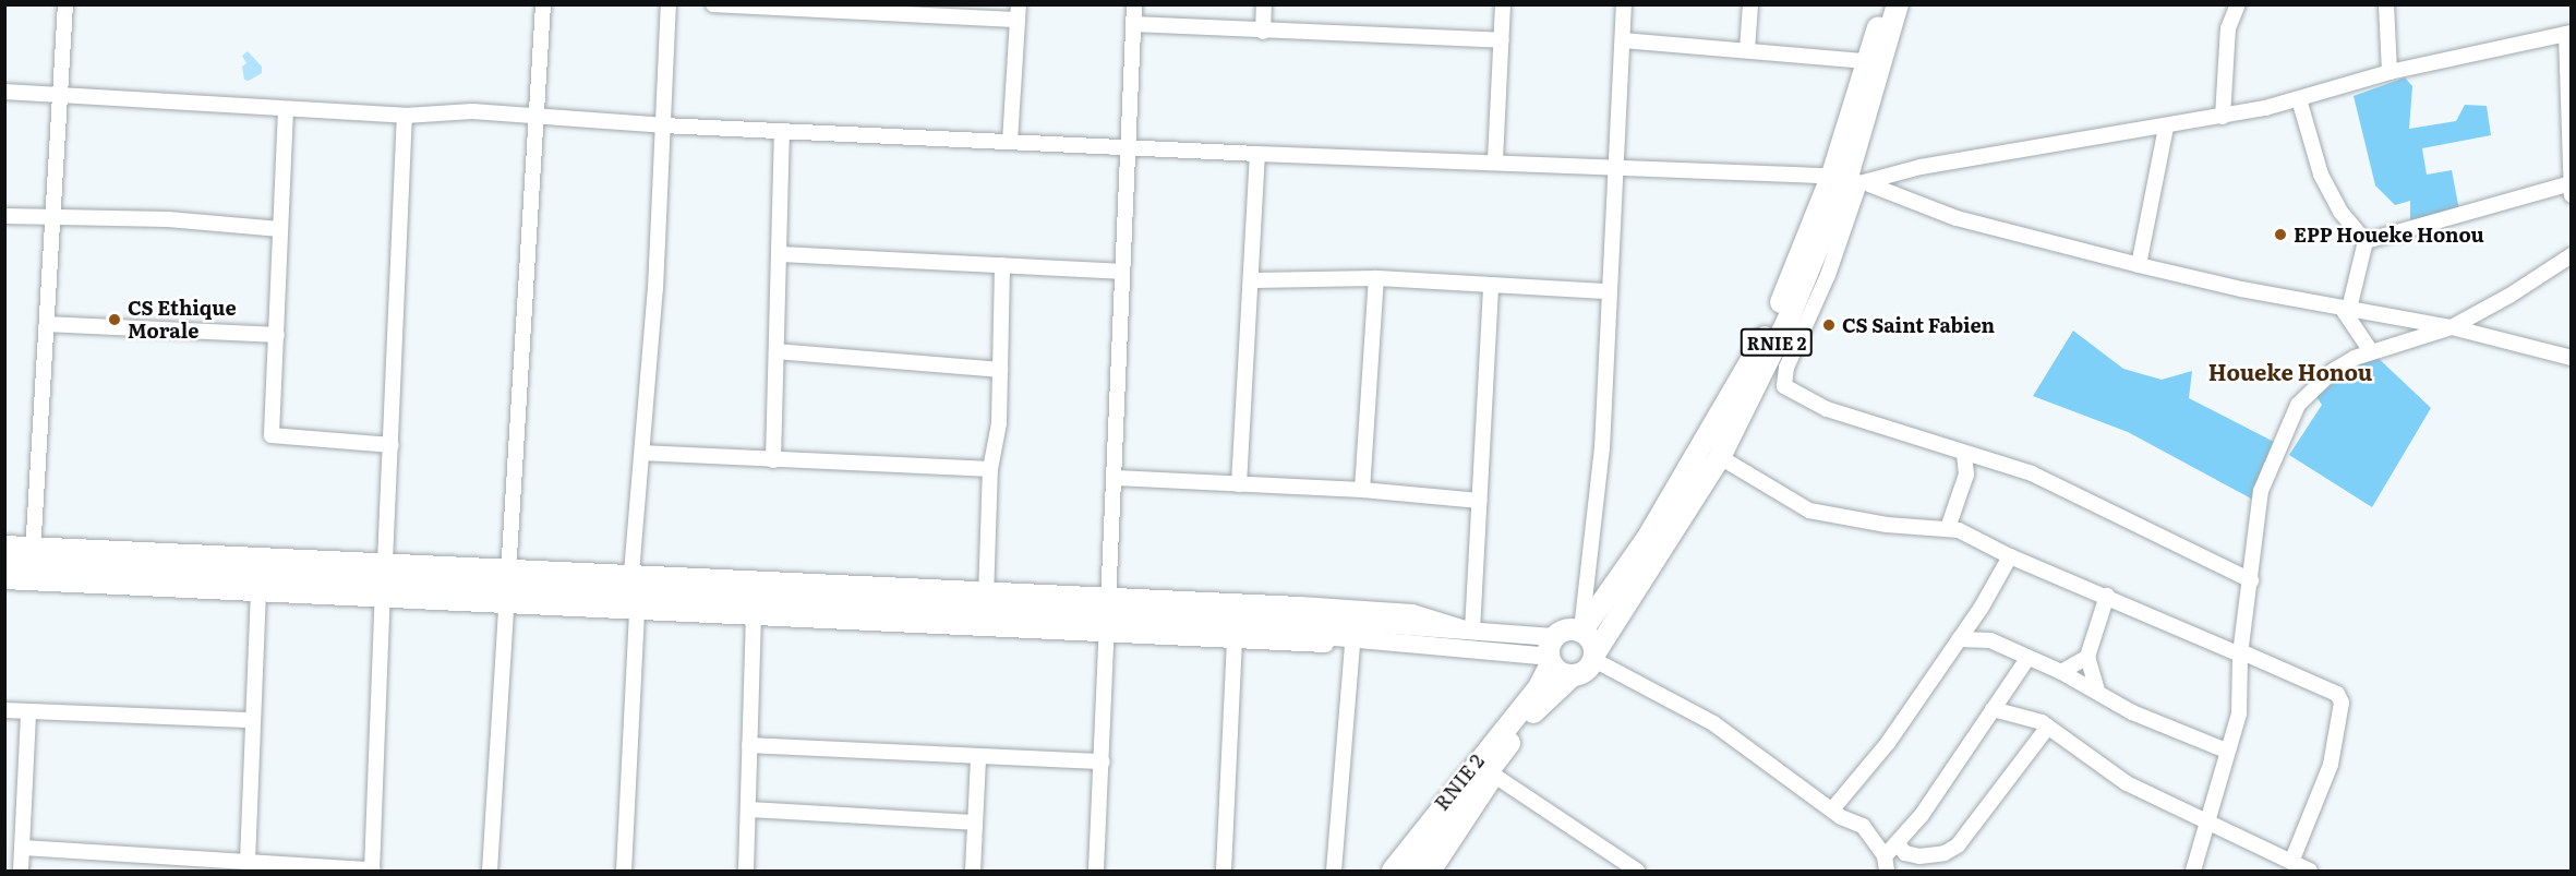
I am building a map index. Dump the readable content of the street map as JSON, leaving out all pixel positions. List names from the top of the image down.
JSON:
{
  "streets": {
    "highway": ["RNIE 2"]
  },
  "districts": ["Houeke Honou"],
  "places": ["EPP Houeke Honou", "CS Ethique Morale", "CS Saint Fabien"]
}
